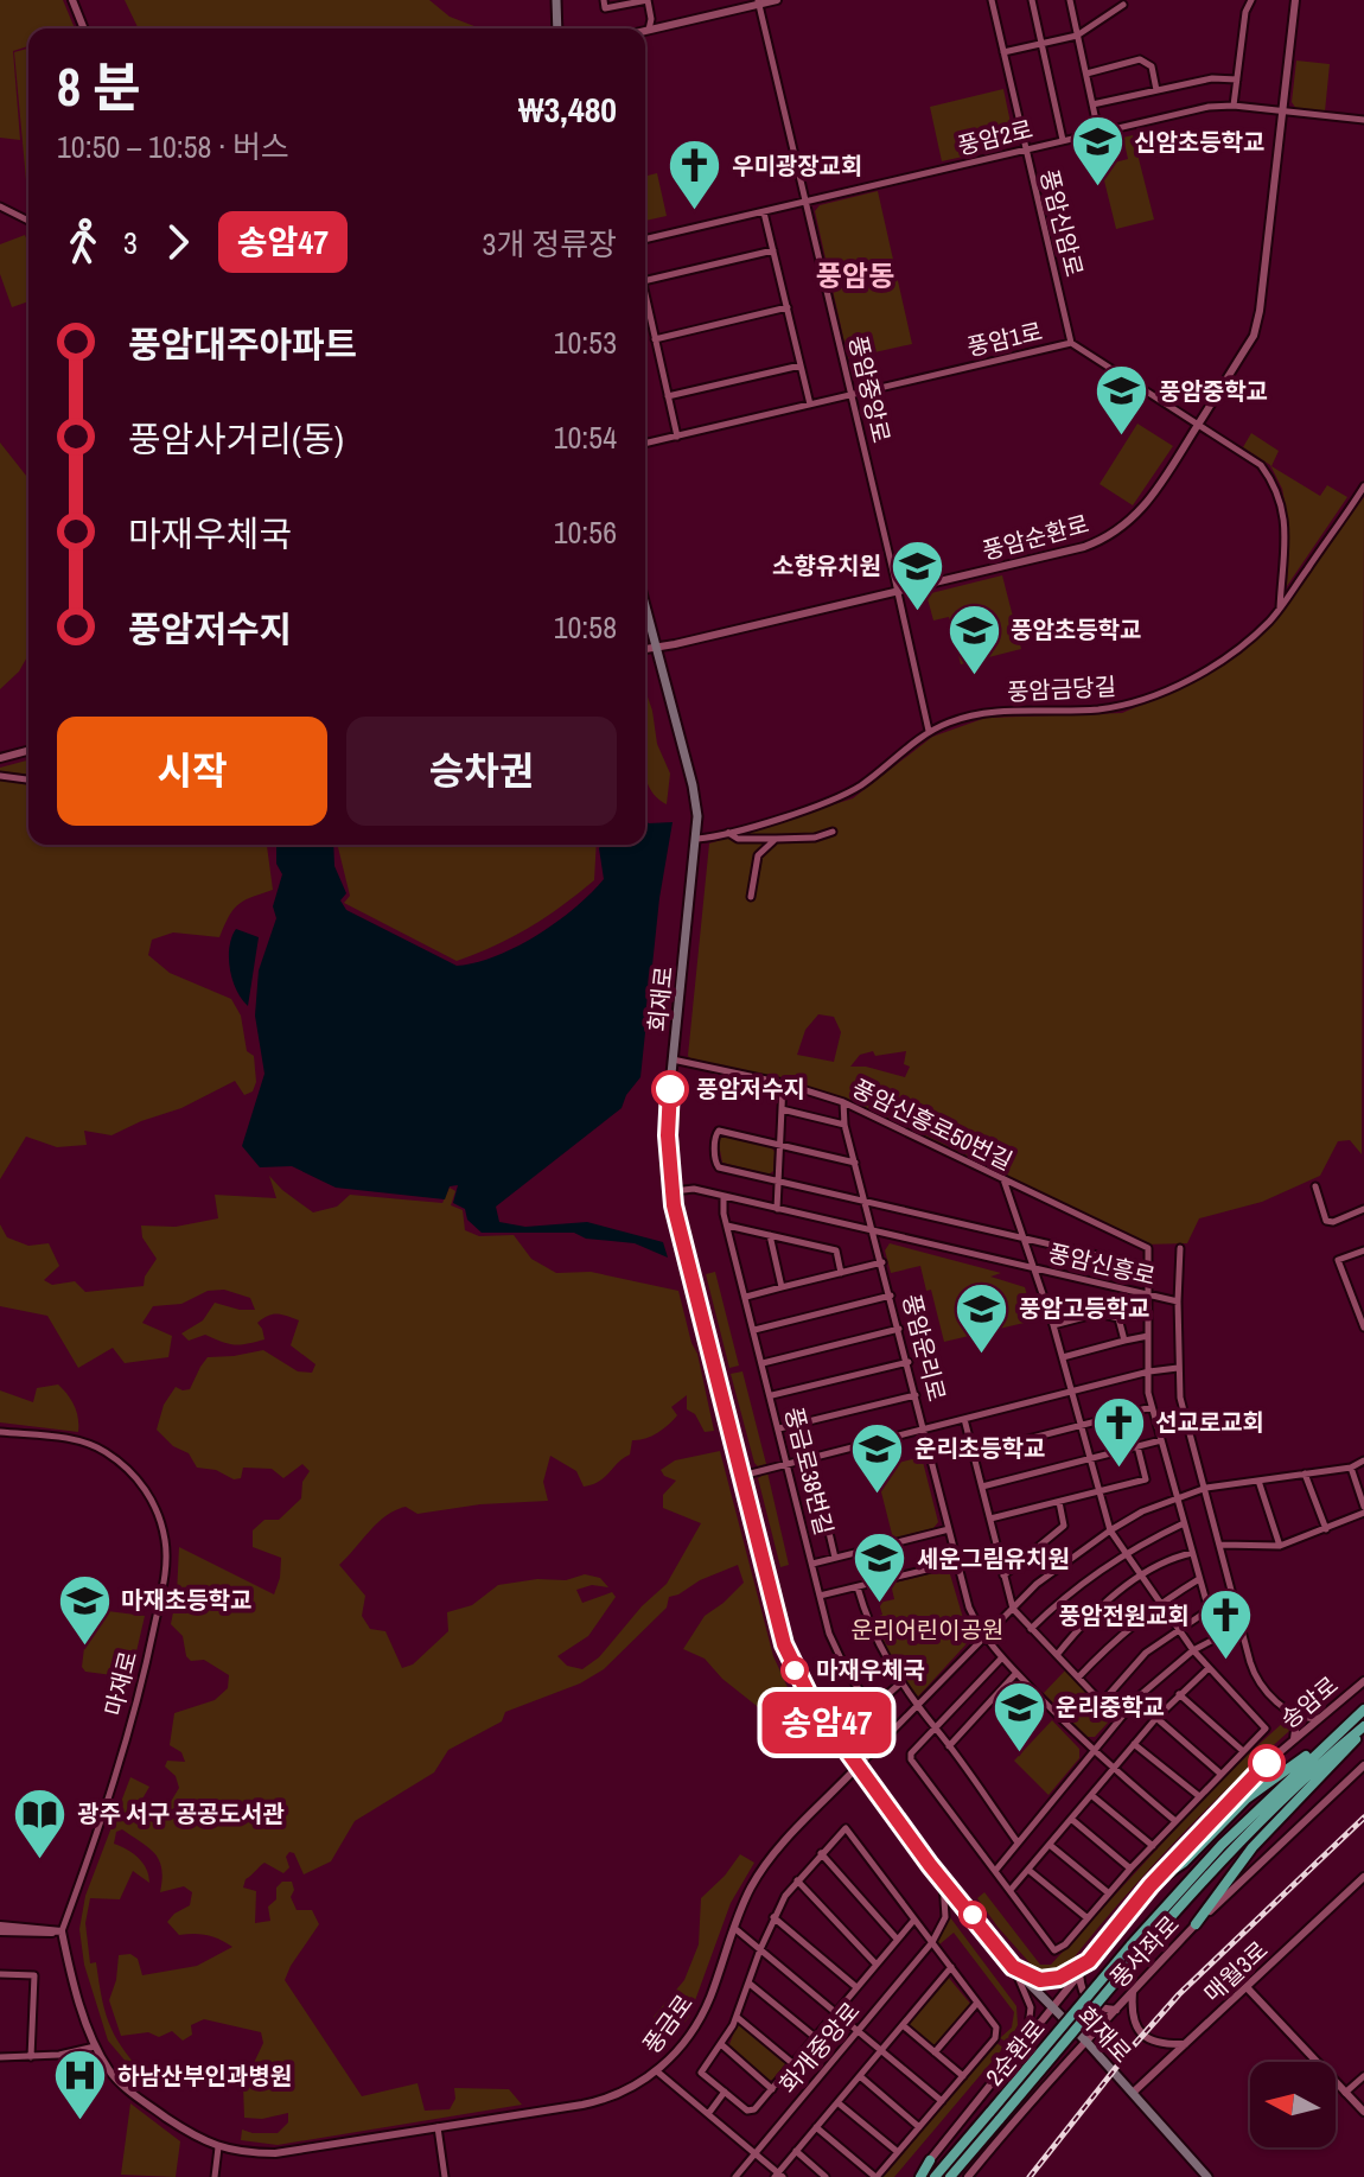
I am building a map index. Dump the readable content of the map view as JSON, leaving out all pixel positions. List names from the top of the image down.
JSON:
{
  "streets": {
    "highway": ["2순환로"],
    "main road": ["회재로"],
    "street": [
      "풍암2로",
      "풍암신암로",
      "풍암1로",
      "풍암중앙로",
      "풍암순환로",
      "풍암금당길",
      "풍암신흥로50번길",
      "풍암신흥로",
      "풍암운리로",
      "풍금로38번길",
      "마재로",
      "송암로",
      "풍서좌로",
      "매월3로",
      "풍금로",
      "화개중앙로"
    ]
  },
  "crossings": [
    ["풍암2로", "풍암신암로"],
    ["풍암2로", "풍암중앙로"],
    ["풍암2로", "풍암순환로"],
    ["풍암신암로", "풍암1로"],
    ["풍암1로", "풍암중앙로"],
    ["풍암1로", "풍암순환로"],
    ["풍암1로", "풍암금당길"],
    ["풍암중앙로", "풍암순환로"],
    ["풍암중앙로", "풍암금당길"],
    ["풍암순환로", "회재로"],
    ["풍암금당길", "회재로"],
    ["회재로", "풍암신흥로50번길"],
    ["회재로", "풍암신흥로"],
    ["회재로", "송암로"],
    ["회재로", "풍서좌로"],
    ["회재로", "매월3로"],
    ["회재로", "풍금로"],
    ["풍암신흥로50번길", "풍암운리로"],
    ["풍암신흥로", "풍암운리로"],
    ["풍암신흥로", "풍금로38번길"],
    ["풍암신흥로", "풍금로"],
    ["풍암운리로", "풍금로"],
    ["마재로", "풍금로"]
  ],
  "districts": ["풍암동"],
  "parks": ["운리어린이공원"],
  "places": {
    "school or university": [
      "신암초등학교",
      "풍암중학교",
      "소향유치원",
      "풍암초등학교",
      "풍암고등학교",
      "운리초등학교",
      "세운그림유치원",
      "마재초등학교",
      "운리중학교"
    ],
    "church": ["우미광장교회", "선교로교회", "풍암전원교회"],
    "other": ["풍암저수지", "마재우체국"],
    "library": ["광주 서구 공공도서관"],
    "hospital": ["하남산부인과병원"]
  },
  "lines": ["bus line 송암47"],
  "north": "left",
  "page": {
    "on_map": "송암47",
    "heading": ["8 분", "10:50 – 10:58 · 버스", "₩3,480"],
    "legs": ["3", "송암47", "3개 정류장"],
    "list": [
      {
        "name": "풍암대주아파트",
        "value": "10:53"
      },
      {
        "name": "풍암사거리(동)",
        "value": "10:54"
      },
      {
        "name": "마재우체국",
        "value": "10:56"
      },
      {
        "name": "풍암저수지",
        "value": "10:58"
      }
    ],
    "buttons": ["시작", "승차권"]
  }
}
